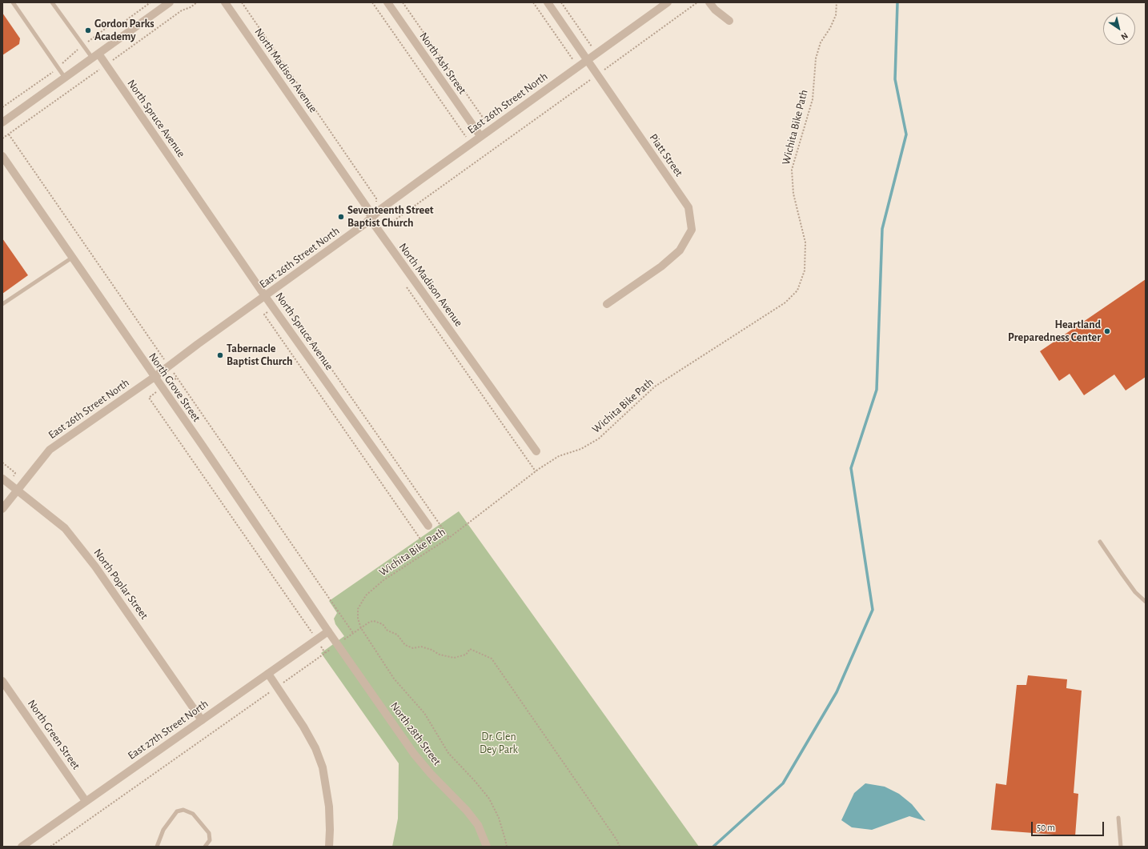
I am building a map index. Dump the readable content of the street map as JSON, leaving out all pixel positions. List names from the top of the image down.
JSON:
{
  "streets": {
    "street": [
      "North Ash Street",
      "North Madison Avenue",
      "East 26th Street North",
      "North Spruce Avenue",
      "Piatt Street",
      "North Grove Street",
      "North Poplar Street",
      "East 27th Street North",
      "North 28th Street",
      "North Green Street"
    ],
    "path": ["Wichita Bike Path"]
  },
  "crossings": [
    ["North Ash Street", "East 26th Street North"],
    ["North Madison Avenue", "East 26th Street North"],
    ["East 26th Street North", "North Spruce Avenue"],
    ["East 26th Street North", "Piatt Street"],
    ["East 26th Street North", "North Grove Street"],
    ["East 26th Street North", "North Poplar Street"],
    ["North Grove Street", "East 27th Street North"],
    ["North Grove Street", "North 28th Street"],
    ["North Poplar Street", "East 27th Street North"],
    ["East 27th Street North", "North 28th Street"],
    ["East 27th Street North", "North Green Street"]
  ],
  "parks": ["Dr. Glen Dey Park"],
  "places": [
    "Gordon Parks Academy",
    "Seventeenth Street Baptist Church",
    "Heartland Preparedness Center",
    "Tabernacle Baptist Church"
  ],
  "scale_bar": "50 m",
  "north": "bottom right"
}
